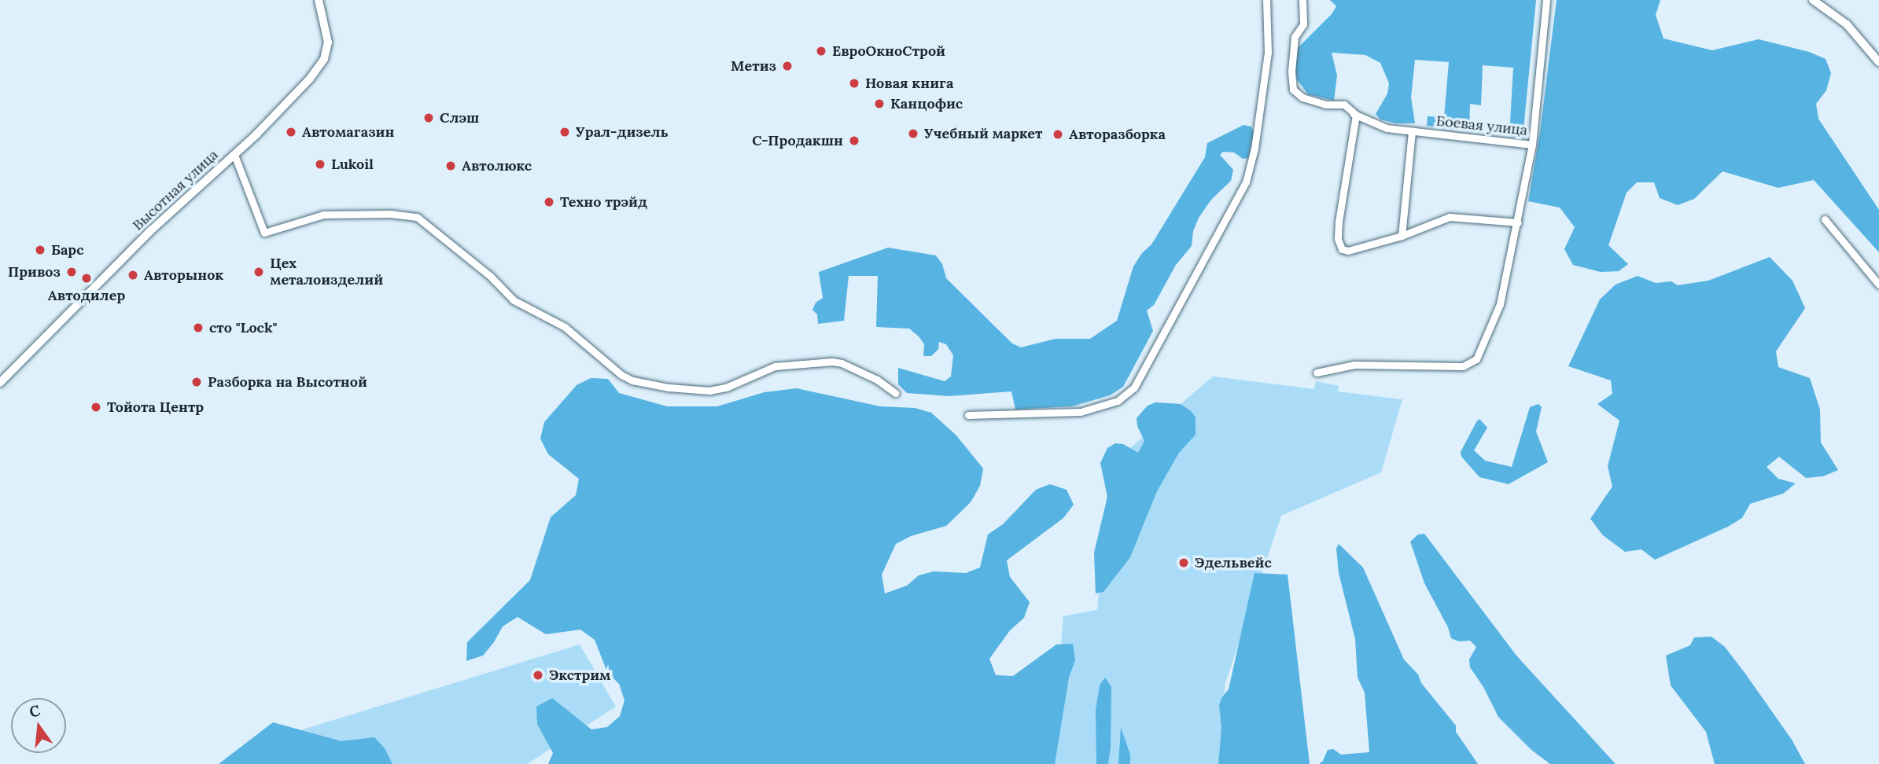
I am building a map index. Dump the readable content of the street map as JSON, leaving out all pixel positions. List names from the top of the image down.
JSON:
{
  "streets": {
    "street": ["Боевая улица", "Высотная улица"]
  },
  "places": [
    "ЕвроОкноСтрой",
    "Метиз",
    "Новая книга",
    "Канцофис",
    "Слэш",
    "Автомагазин",
    "Урал-дизель",
    "Учебный маркет",
    "Авторазборка",
    "С-Продакшн",
    "Lukoil",
    "Автолюкс",
    "Техно трэйд",
    "Барс",
    "Привоз",
    "Цех металоизделий",
    "Авторынок",
    "Автодилер",
    "сто \"Lock\"",
    "Разборка на Высотной",
    "Тойота Центр",
    "Эдельвейс",
    "Экстрим"
  ],
  "north": "top"
}
